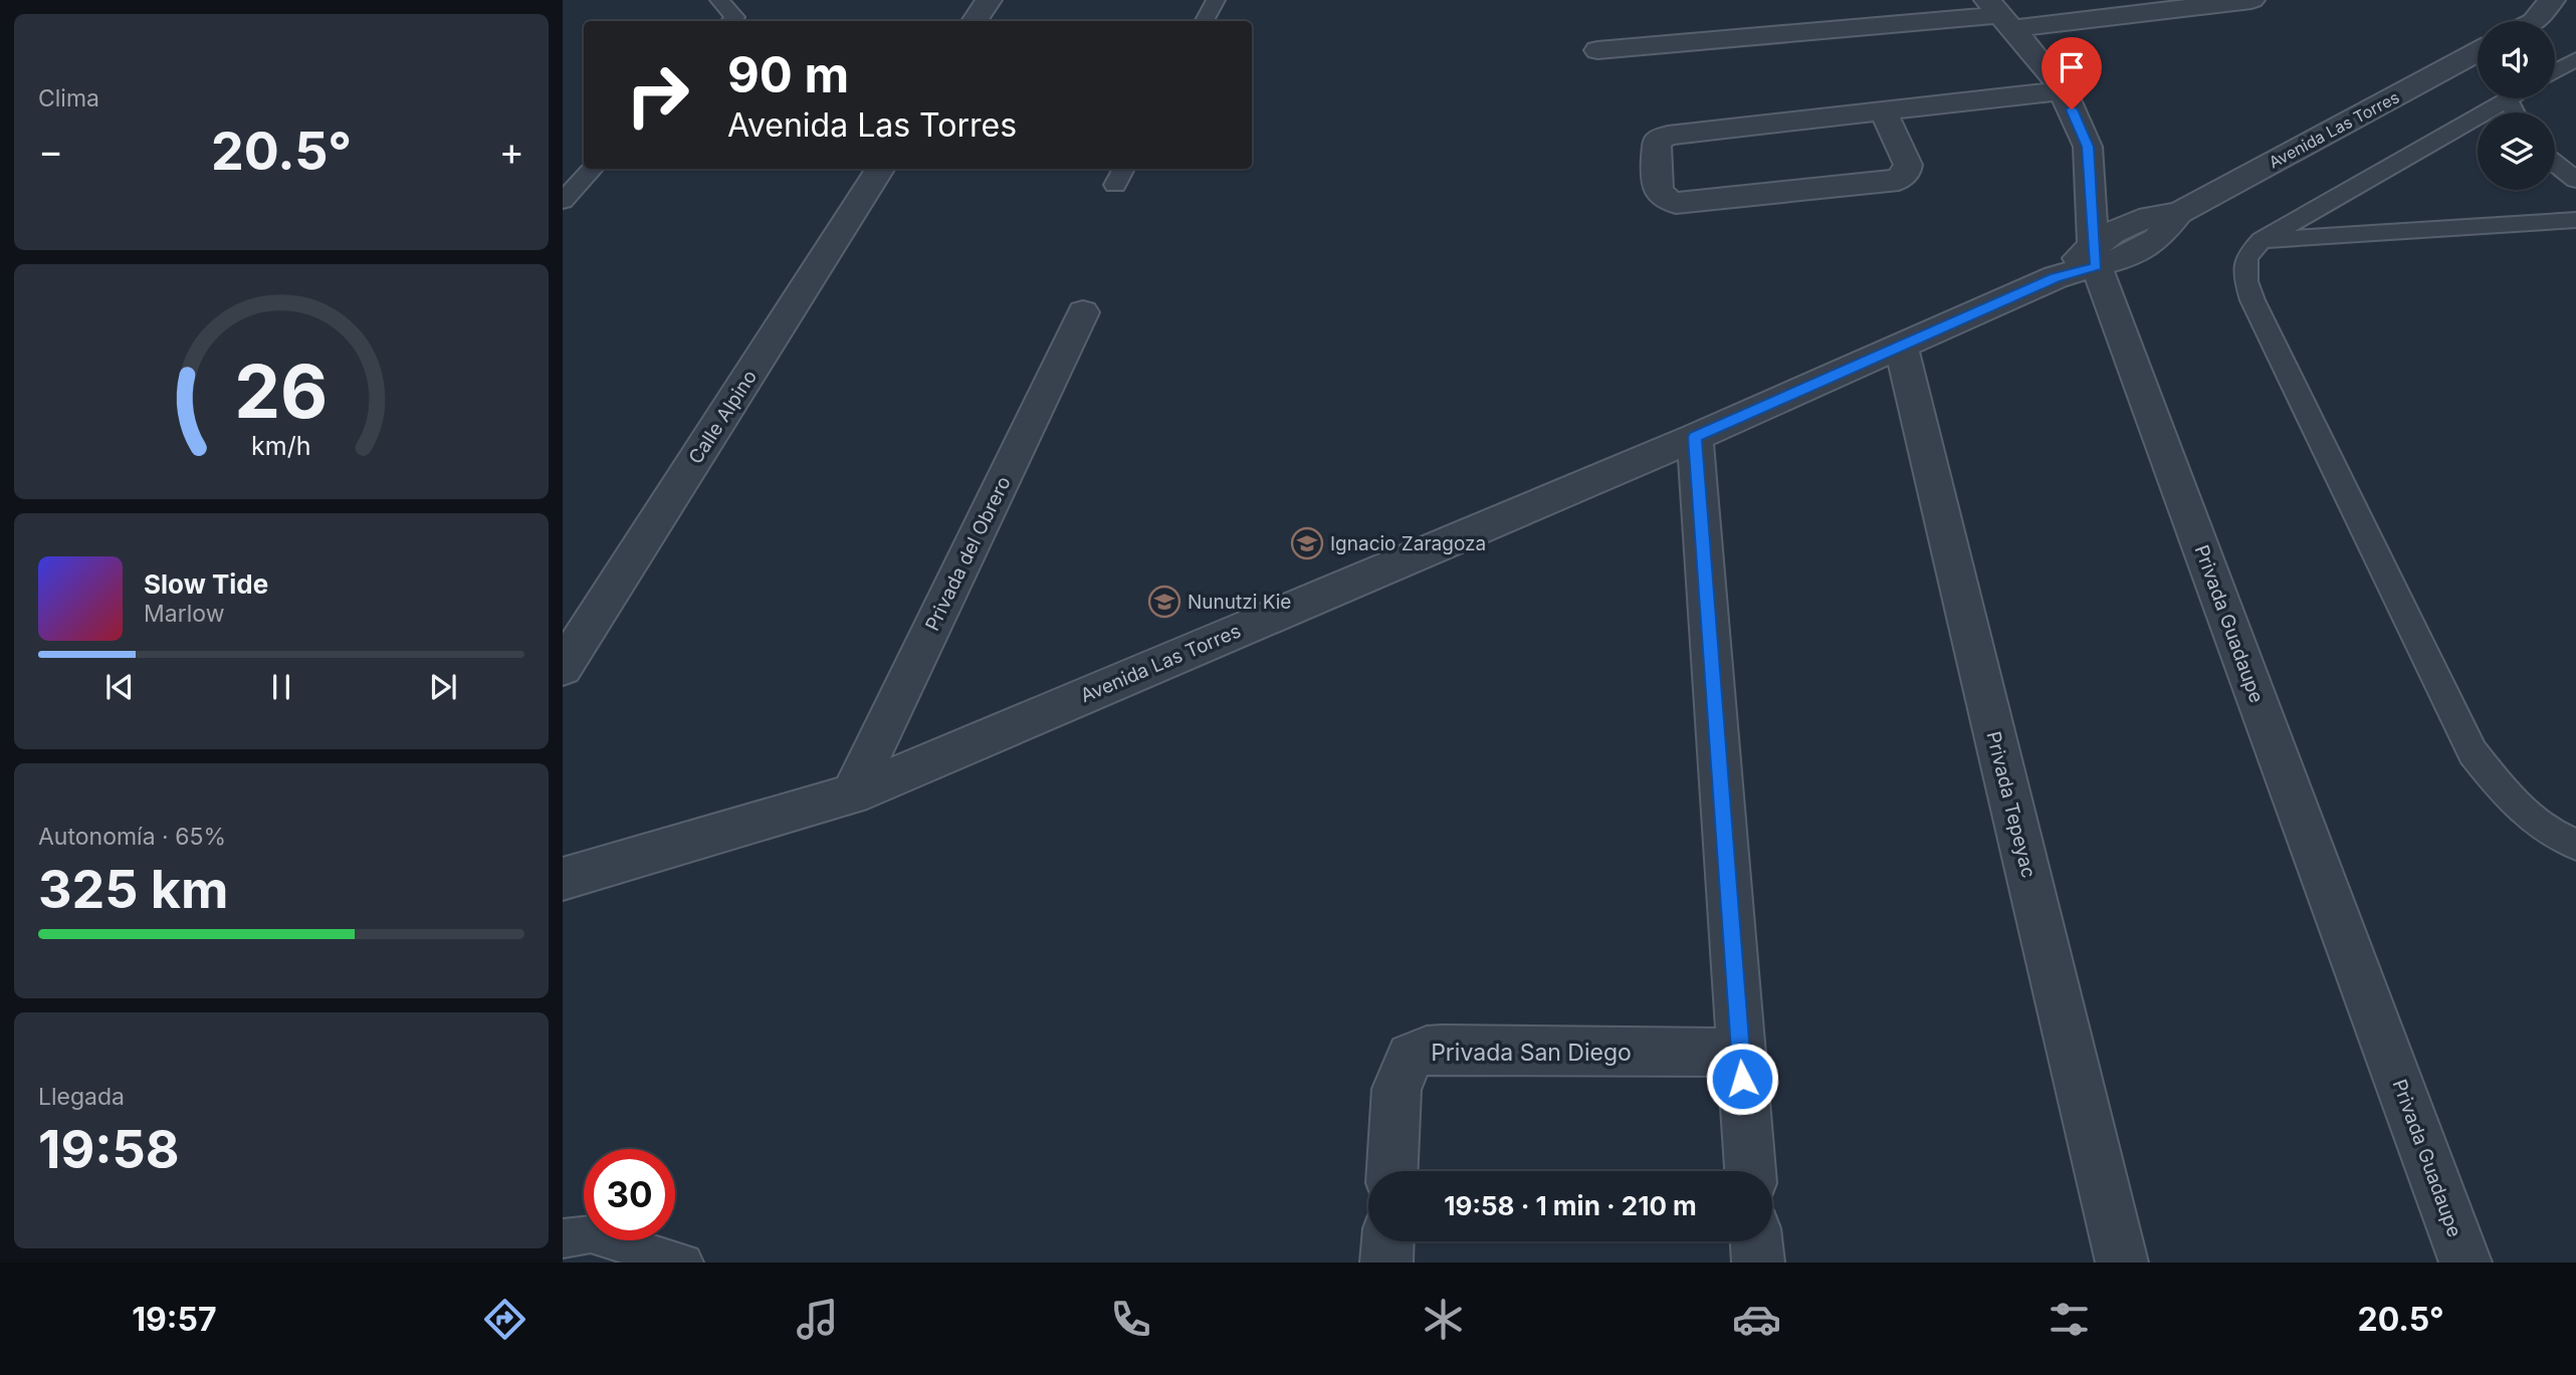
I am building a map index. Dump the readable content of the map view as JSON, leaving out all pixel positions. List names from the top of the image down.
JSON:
{
  "streets": {
    "street": [
      "Avenida Las Torres",
      "Calle Alpino",
      "Privada del Obrero",
      "Privada Guadaupe",
      "Privada Tepeyac",
      "Privada San Diego"
    ]
  },
  "crossings": [
    ["Avenida Las Torres", "Privada del Obrero"],
    ["Avenida Las Torres", "Privada Guadaupe"],
    ["Avenida Las Torres", "Privada Tepeyac"]
  ],
  "places": {
    "school or university": ["Ignacio Zaragoza", "Nunutzi Kie"]
  },
  "page": {
    "tile": [
      "Clima",
      ["Autonomía · 65%", "325 km"],
      ["Llegada", "19:58"]
    ],
    "turn": ["90 m", "Avenida Las Torres"],
    "heat": ["−", "20.5°", "+"],
    "song": ["Slow Tide", "Marlow"],
    "limit": "30",
    "trip": "19:58 · 1 min · 210 m",
    "tabs": ["19:57", "20.5°"],
    "gauge": ["26", "km/h"]
  }
}
